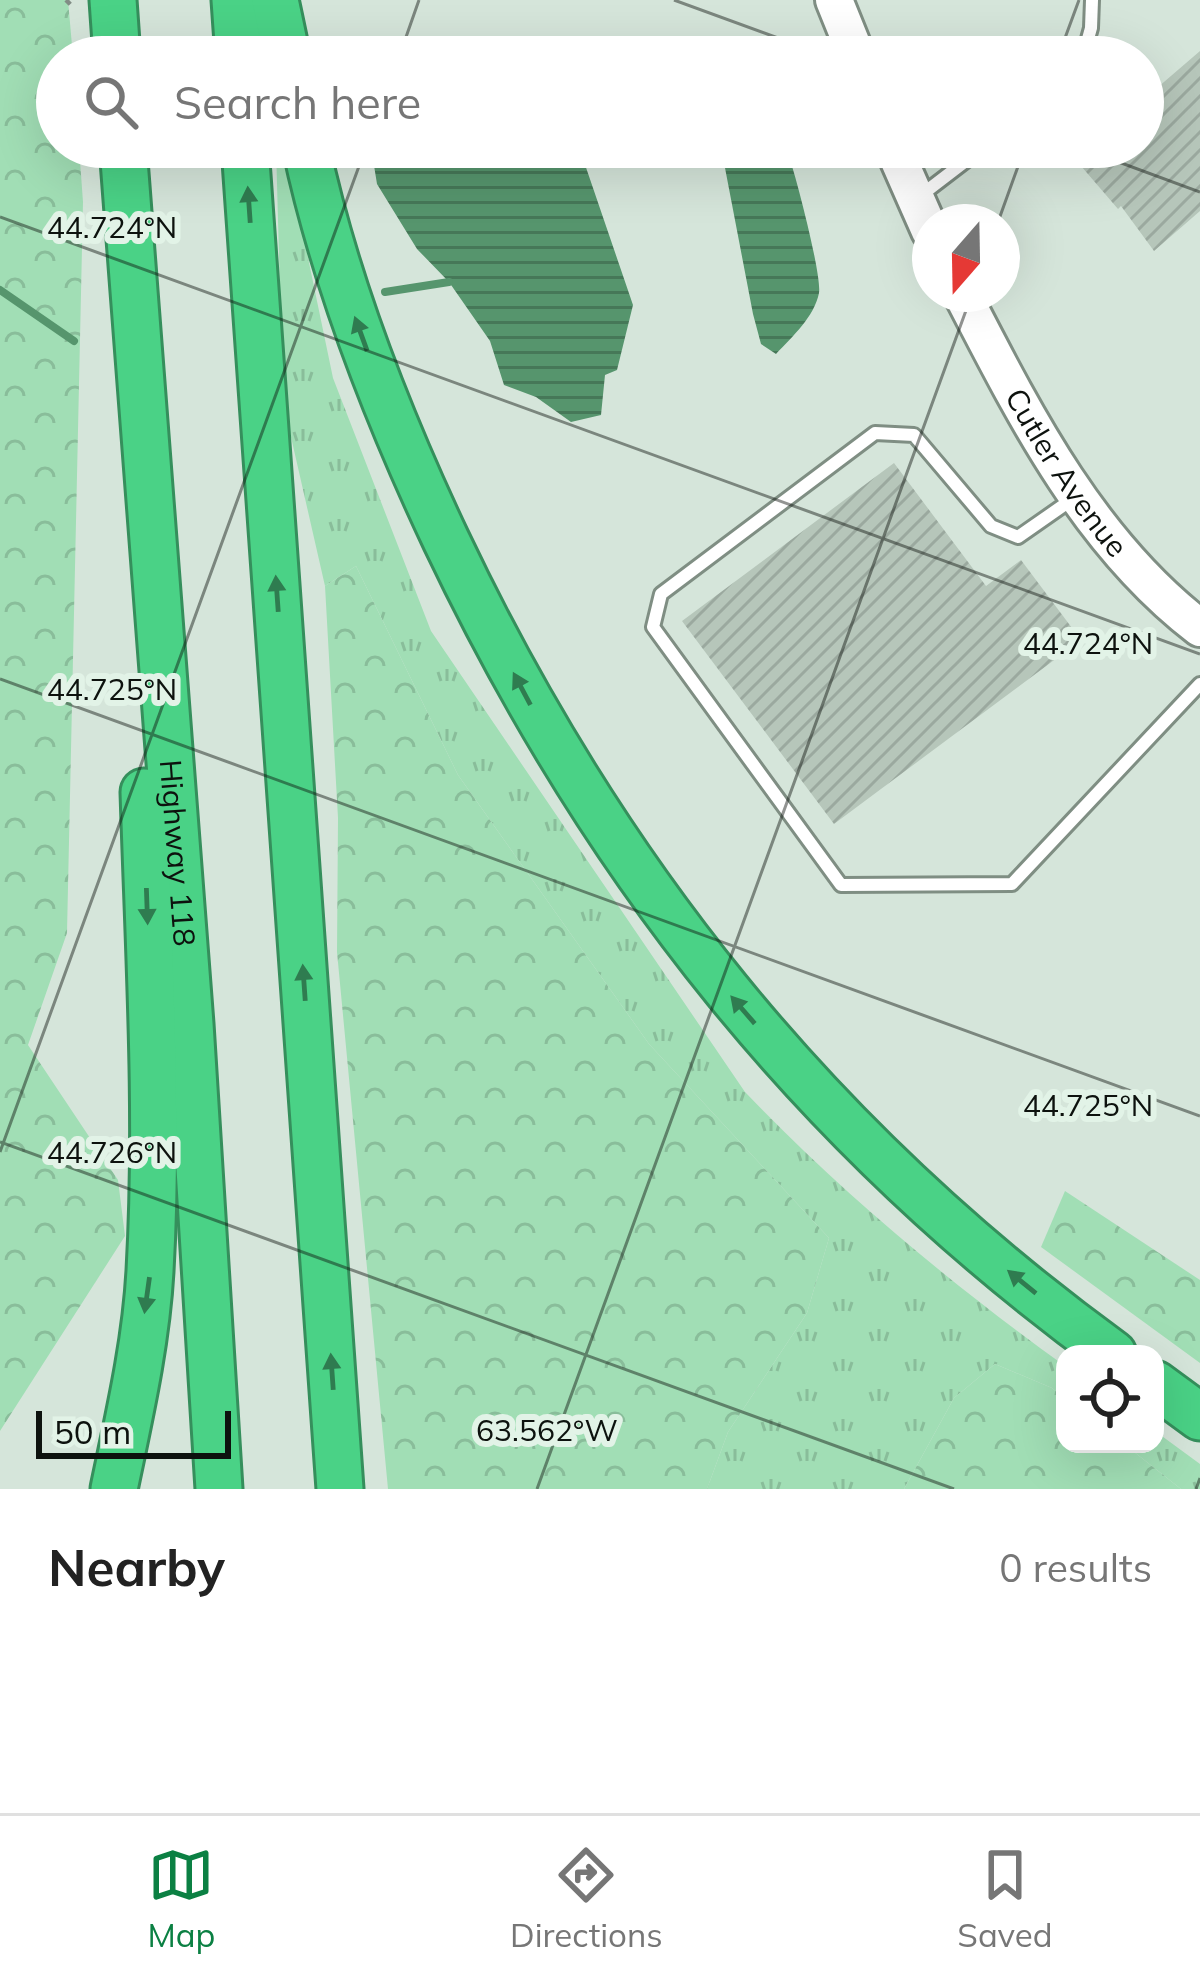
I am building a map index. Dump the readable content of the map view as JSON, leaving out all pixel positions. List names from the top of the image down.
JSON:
{
  "streets": {
    "highway": ["Highway 118"],
    "street": ["Cutler Avenue"]
  },
  "scale_bar": "50 m",
  "north": "bottom",
  "page": {
    "search": "Search here",
    "scale": "50 m",
    "heading": ["Nearby", "0 results"],
    "nav": ["Map", "Directions", "Saved"]
  },
  "coordinates": [
    "44.724°N",
    "44.725°N",
    "44.726°N",
    "63.562°W"
  ]
}
